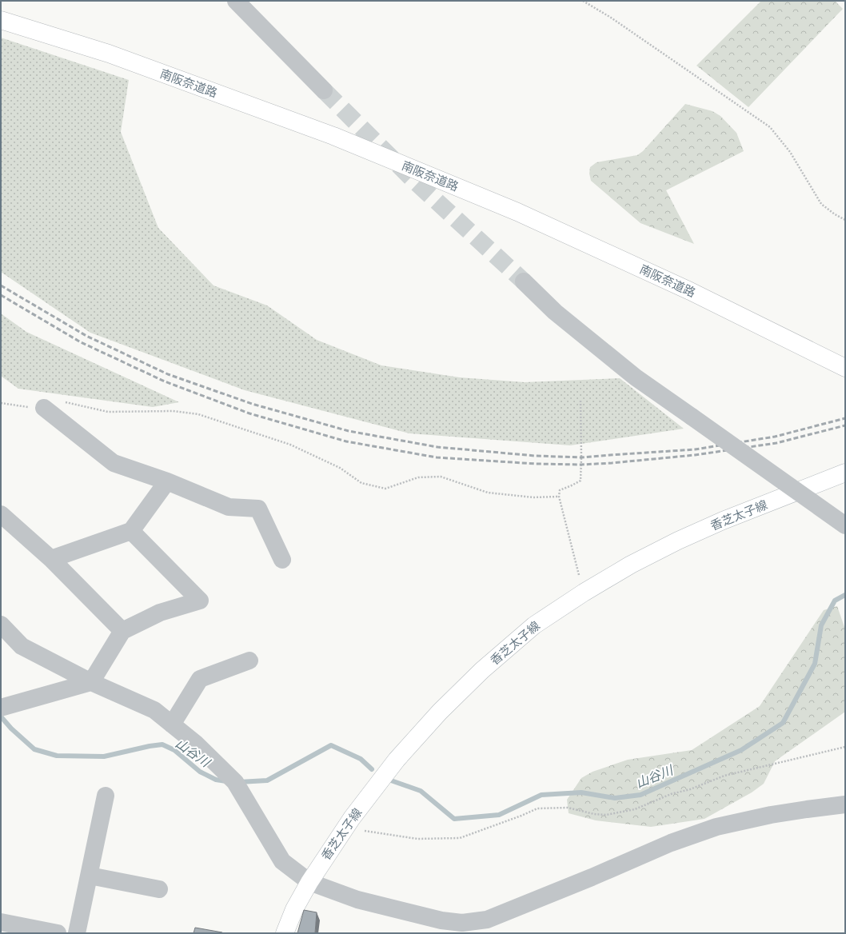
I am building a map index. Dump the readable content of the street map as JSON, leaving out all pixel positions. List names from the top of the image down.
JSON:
{
  "streets": {
    "main road": ["南阪奈道路", "香芝太子線"]
  },
  "water": ["山谷川"]
}
